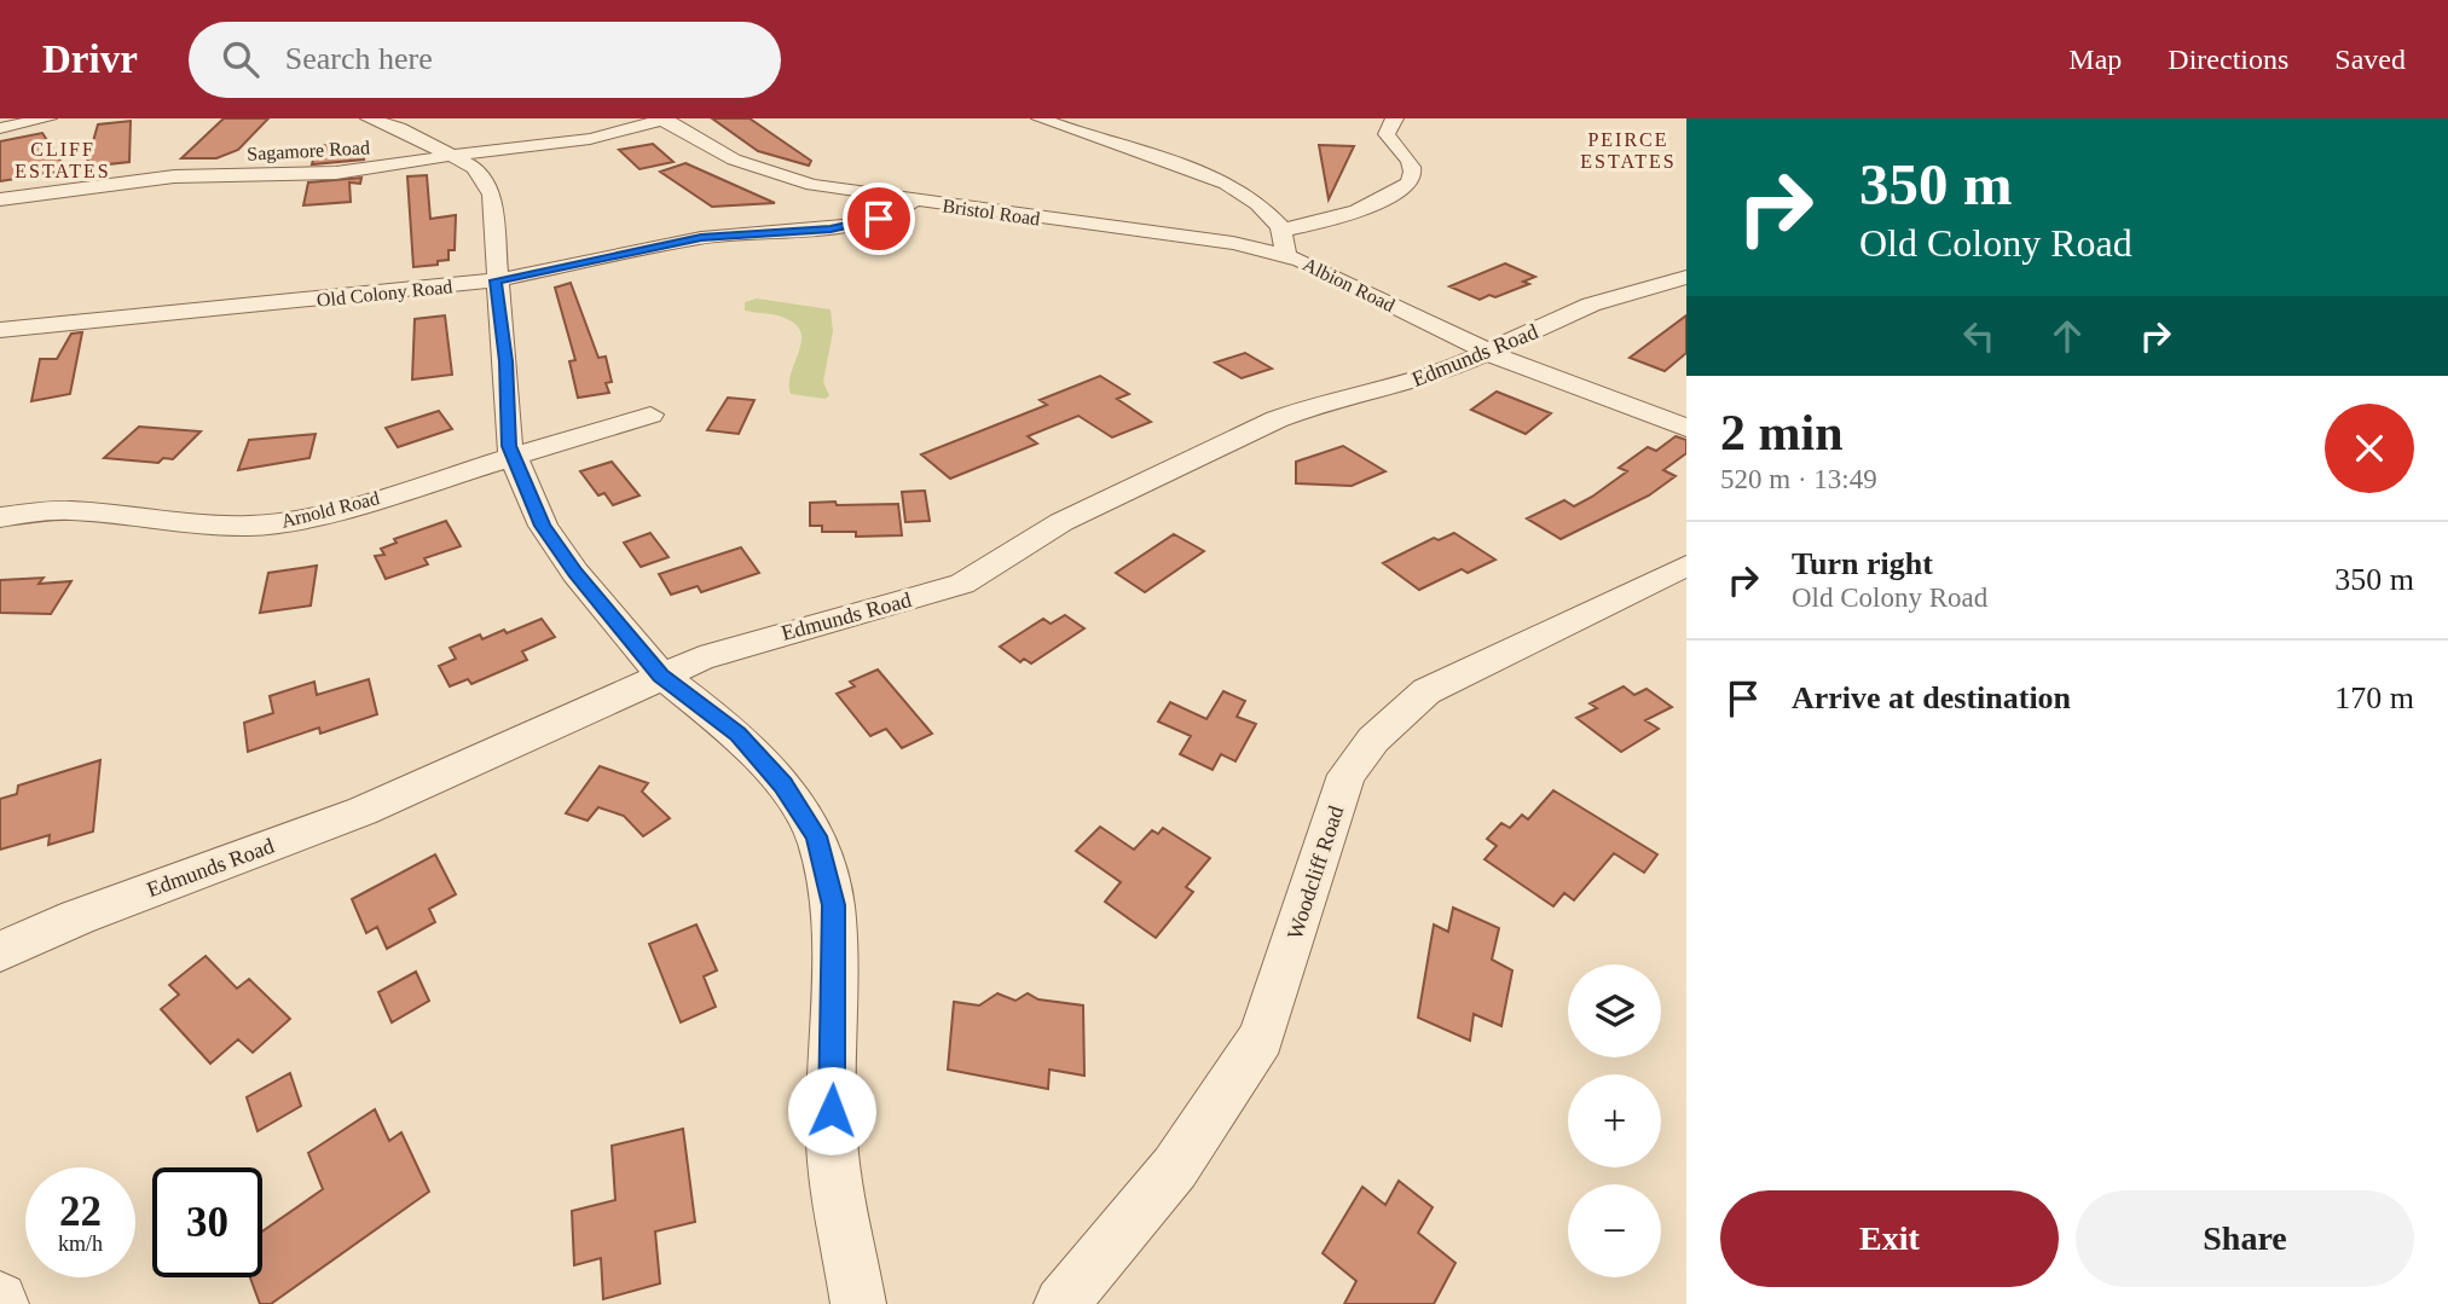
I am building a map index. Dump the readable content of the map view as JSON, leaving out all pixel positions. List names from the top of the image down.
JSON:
{
  "streets": {
    "street": [
      "Sagamore Road",
      "Bristol Road",
      "Albion Road",
      "Old Colony Road",
      "Edmunds Road",
      "Arnold Road",
      "Woodcliff Road"
    ]
  },
  "crossings": [
    ["Sagamore Road", "Bristol Road"],
    ["Bristol Road", "Albion Road"],
    ["Bristol Road", "Old Colony Road"],
    ["Albion Road", "Edmunds Road"]
  ],
  "districts": ["PEIRCE ESTATES", "CLIFF ESTATES"],
  "page": {
    "header": "Drivr",
    "search": "Search here",
    "nav": ["Map", "Directions", "Saved"],
    "turn": ["350 m", "Old Colony Road"],
    "heading": ["2 min", "520 m · 13:49"],
    "list": [
      {
        "name": "Turn right",
        "note": "Old Colony Road",
        "value": "350 m"
      },
      {
        "name": "Arrive at destination",
        "value": "170 m"
      }
    ],
    "map_buttons": ["+", "−"],
    "speed": "22 km/h",
    "limit": "30",
    "buttons": ["Exit", "Share"]
  }
}
